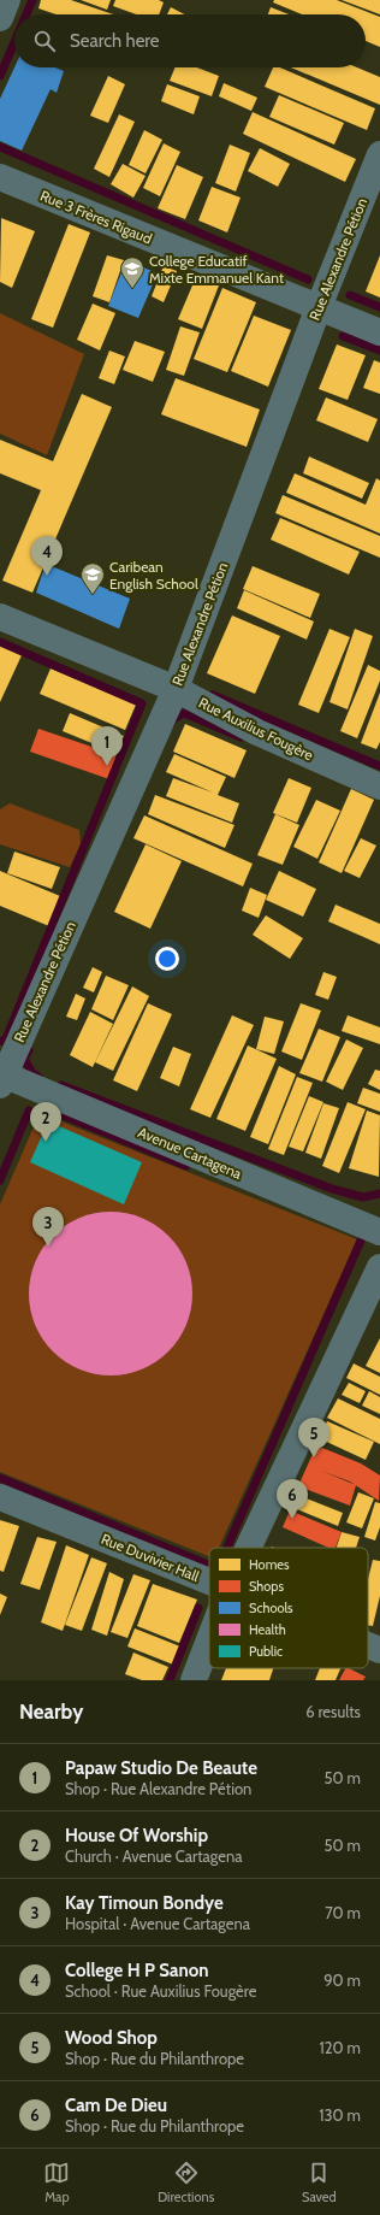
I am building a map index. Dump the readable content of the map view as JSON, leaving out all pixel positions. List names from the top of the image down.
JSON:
{
  "streets": {
    "street": [
      "Rue 3 Frères Rigaud",
      "Rue Alexandre Pétion",
      "Rue Auxilius Fougère",
      "Avenue Cartagena",
      "Rue Duvivier Hall"
    ]
  },
  "crossings": [
    ["Rue 3 Frères Rigaud", "Rue Alexandre Pétion"],
    ["Rue Alexandre Pétion", "Rue Auxilius Fougère"],
    ["Rue Alexandre Pétion", "Avenue Cartagena"]
  ],
  "places": {
    "school or university": ["College Educatif Mixte Emmanuel Kant", "Caribean English School"]
  },
  "legend": [
    "Homes",
    "Shops",
    "Schools",
    "Health",
    "Public"
  ],
  "page": {
    "search": "Search here",
    "pins": [
      "4",
      "1",
      "2",
      "3",
      "5",
      "6"
    ],
    "heading": ["Nearby", "6 results"],
    "list": [
      {
        "mark": "1",
        "name": "Papaw Studio De Beaute",
        "note": "Shop · Rue Alexandre Pétion",
        "value": "50 m"
      },
      {
        "mark": "2",
        "name": "House Of Worship",
        "note": "Church · Avenue Cartagena",
        "value": "50 m"
      },
      {
        "mark": "3",
        "name": "Kay Timoun Bondye",
        "note": "Hospital · Avenue Cartagena",
        "value": "70 m"
      },
      {
        "mark": "4",
        "name": "College H P Sanon",
        "note": "School · Rue Auxilius Fougère",
        "value": "90 m"
      },
      {
        "mark": "5",
        "name": "Wood Shop",
        "note": "Shop · Rue du Philanthrope",
        "value": "120 m"
      },
      {
        "mark": "6",
        "name": "Cam De Dieu",
        "note": "Shop · Rue du Philanthrope",
        "value": "130 m"
      }
    ],
    "nav": ["Map", "Directions", "Saved"]
  }
}
